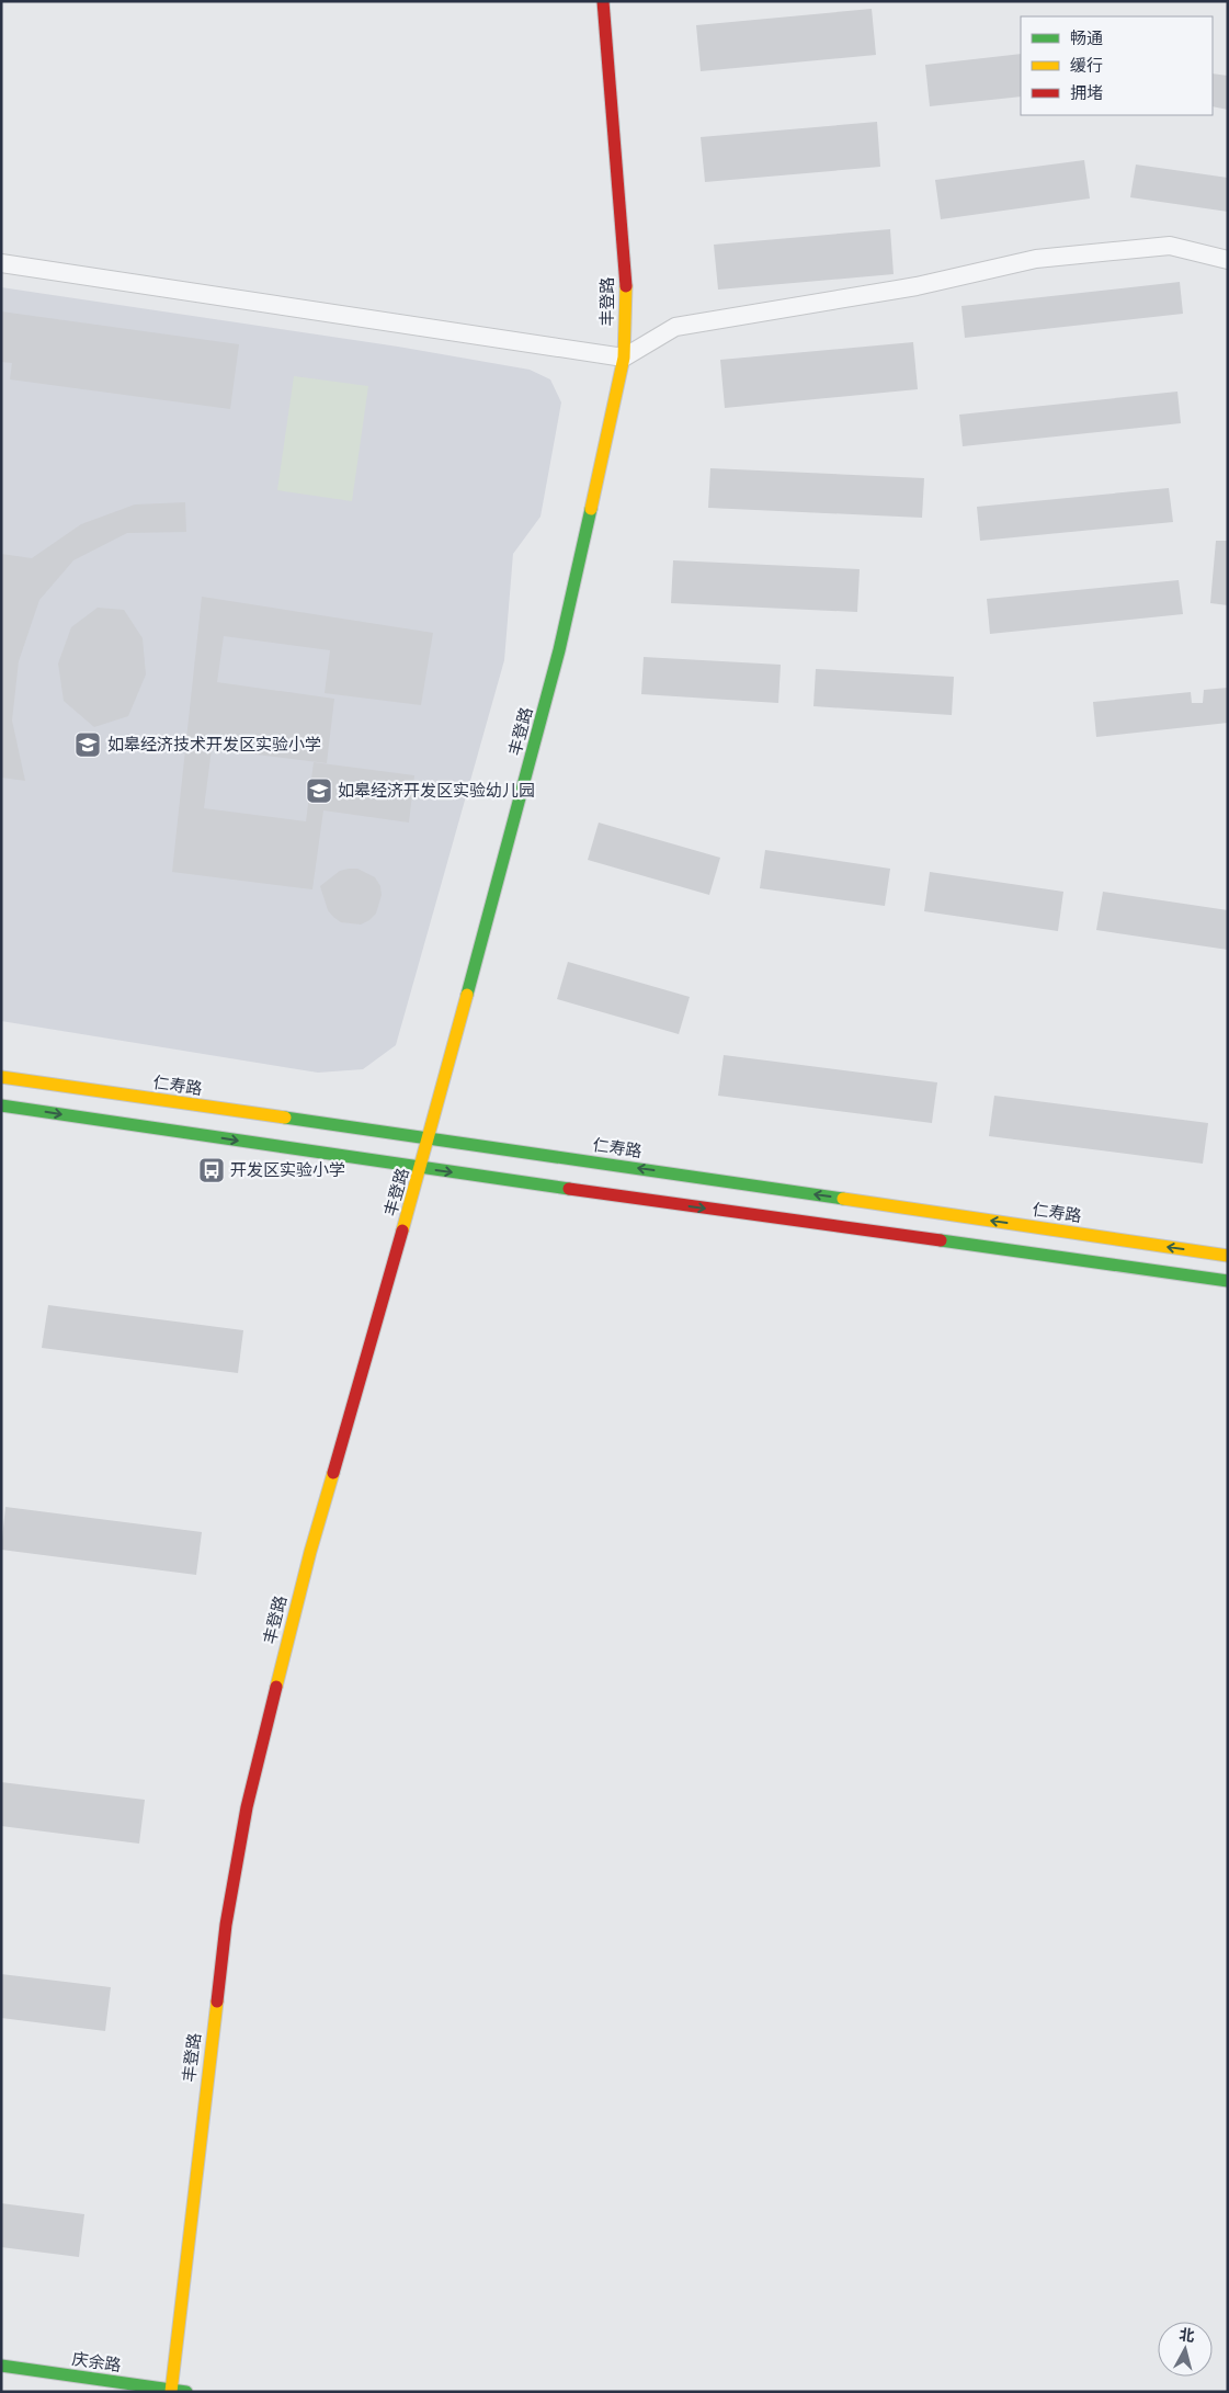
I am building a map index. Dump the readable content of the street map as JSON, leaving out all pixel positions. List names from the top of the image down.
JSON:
{
  "streets": {
    "street": ["丰登路", "仁寿路", "庆余路"]
  },
  "crossings": [
    ["丰登路", "仁寿路"],
    ["丰登路", "庆余路"]
  ],
  "places": {
    "school or university": ["如皋经济技术开发区实验小学", "如皋经济开发区实验幼儿园"],
    "bus stop": ["开发区实验小学"]
  },
  "legend": ["畅通", "缓行", "拥堵"],
  "north": "top"
}
